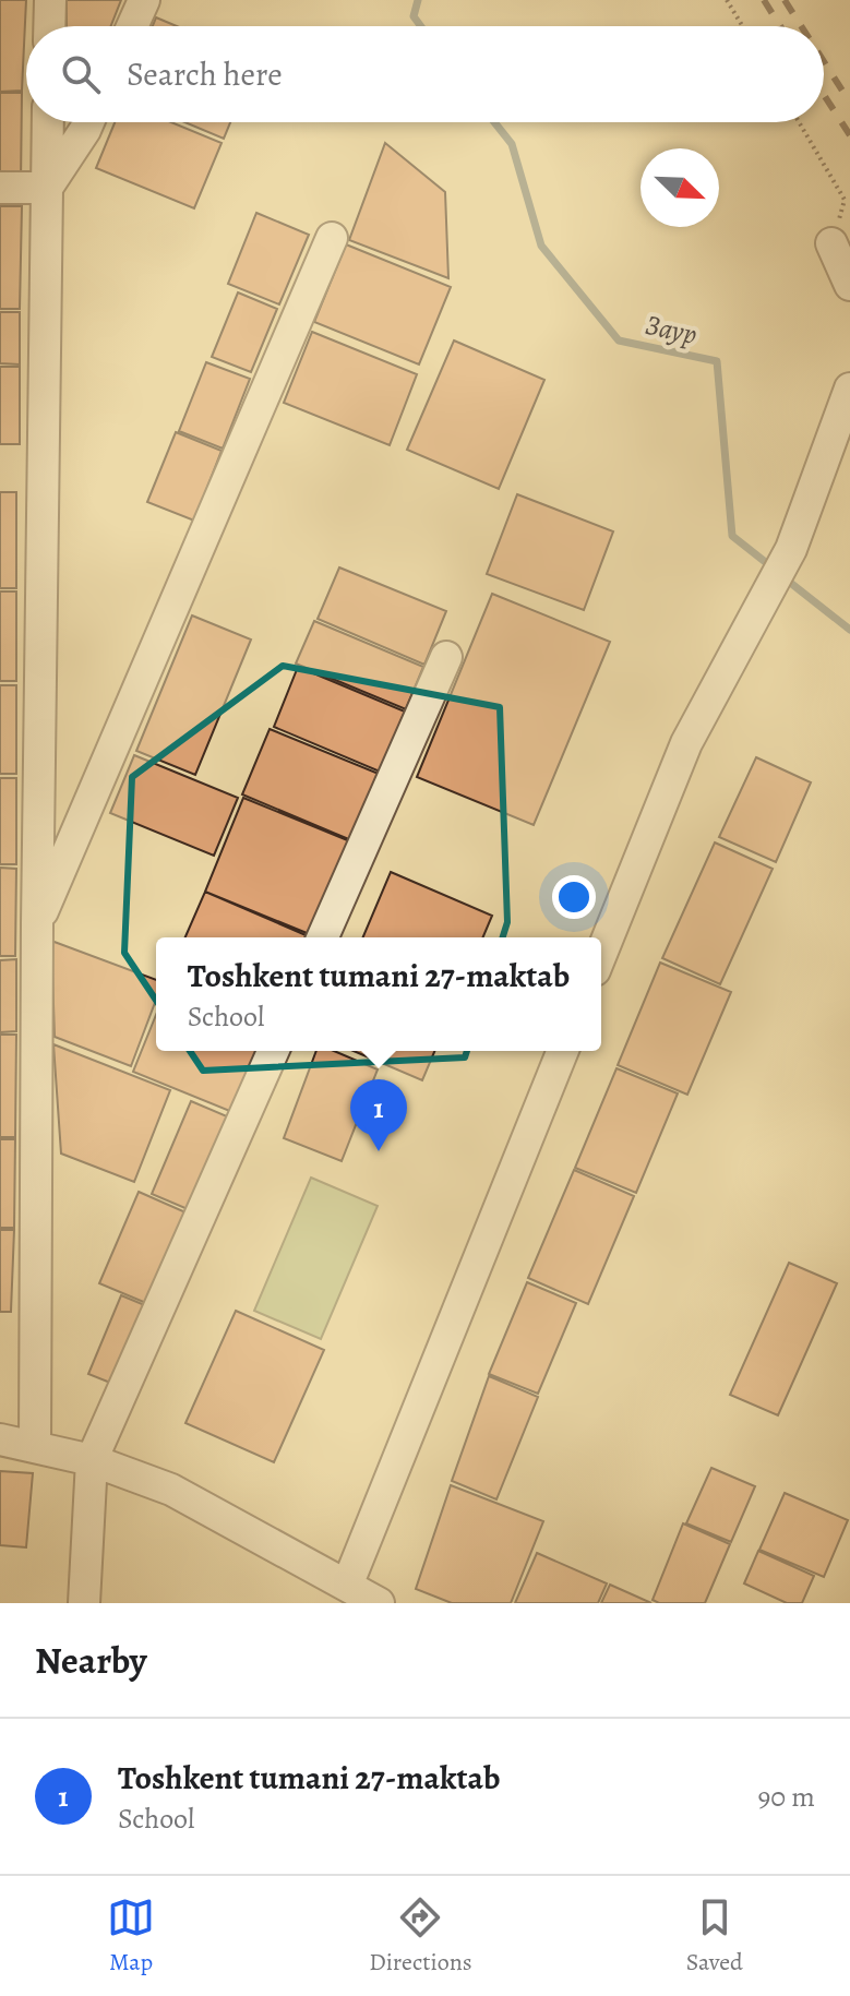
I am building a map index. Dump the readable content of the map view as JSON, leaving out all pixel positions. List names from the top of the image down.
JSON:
{
  "water": ["Заур"],
  "north": "bottom right",
  "page": {
    "search": "Search here",
    "popup": ["Toshkent tumani 27-maktab", "School"],
    "pins": "1",
    "heading": "Nearby",
    "list": [
      {
        "mark": "1",
        "name": "Toshkent tumani 27-maktab",
        "note": "School",
        "value": "90 m"
      }
    ],
    "nav": ["Map", "Directions", "Saved"]
  }
}
